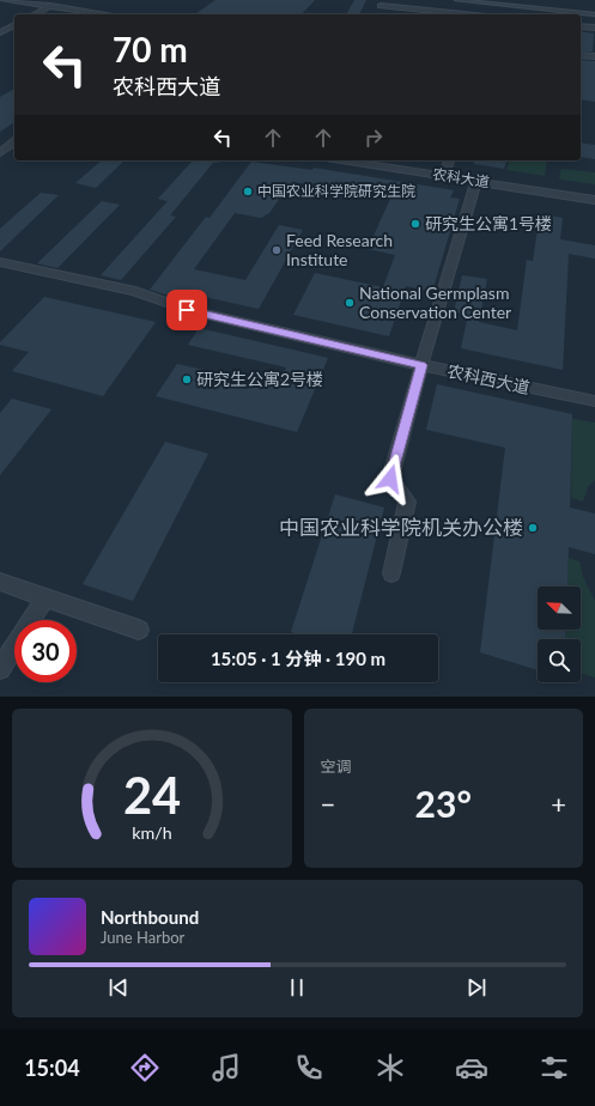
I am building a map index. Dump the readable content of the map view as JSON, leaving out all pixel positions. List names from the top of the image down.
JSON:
{
  "streets": {
    "street": ["农科大道", "农科西大道"]
  },
  "places": [
    "中国农业科学院研究生院",
    "研究生公寓1号楼",
    "Feed Research Institute",
    "National Germplasm Conservation Center",
    "研究生公寓2号楼",
    "中国农业科学院机关办公楼"
  ],
  "north": "top left",
  "page": {
    "turn": ["70 m", "农科西大道"],
    "limit": "30",
    "trip": "15:05 · 1 分钟 · 190 m",
    "tile": "空调",
    "heat": ["−", "23°", "+"],
    "song": ["Northbound", "June Harbor"],
    "tabs": "15:04",
    "gauge": ["24", "km/h"]
  }
}
